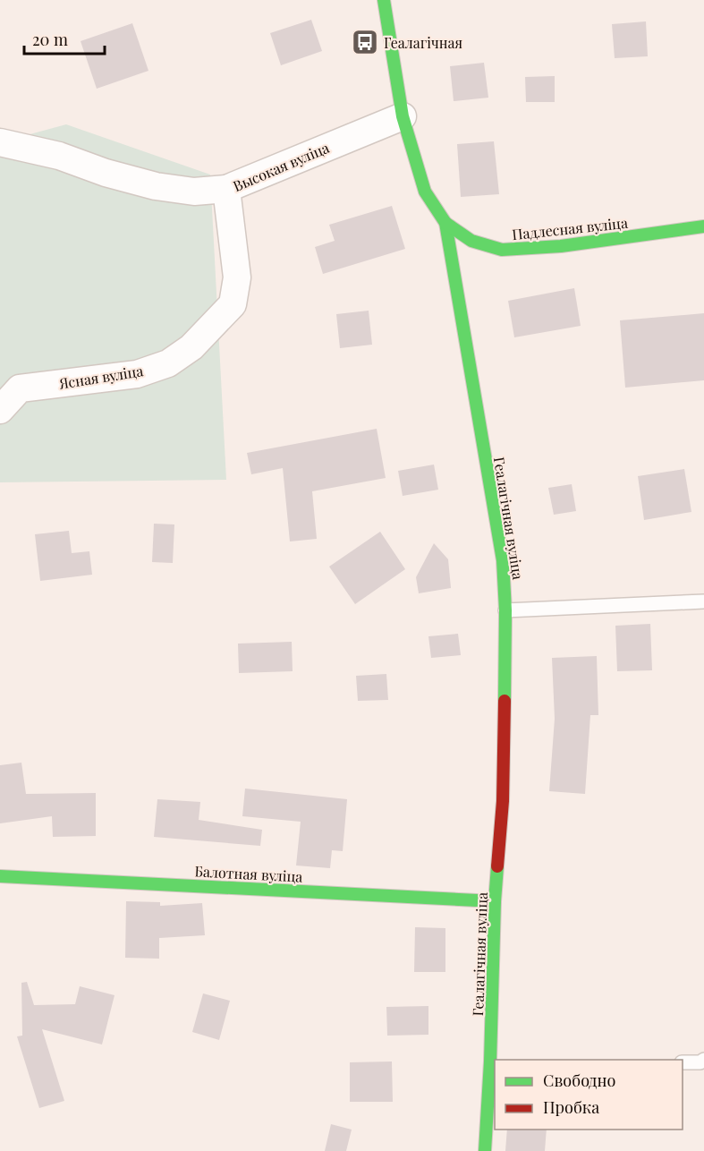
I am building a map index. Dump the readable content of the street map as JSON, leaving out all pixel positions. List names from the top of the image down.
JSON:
{
  "streets": {
    "street": [
      "Высокая вуліца",
      "Падлесная вуліца",
      "Ясная вуліца",
      "Геалагічная вуліца",
      "Балотная вуліца"
    ]
  },
  "crossings": [
    ["Высокая вуліца", "Ясная вуліца"],
    ["Высокая вуліца", "Геалагічная вуліца"],
    ["Падлесная вуліца", "Геалагічная вуліца"],
    ["Геалагічная вуліца", "Балотная вуліца"]
  ],
  "places": {
    "bus stop": ["Геалагічная"]
  },
  "legend": ["Свободно", "Пробка"],
  "scale_bar": "20 m"
}
